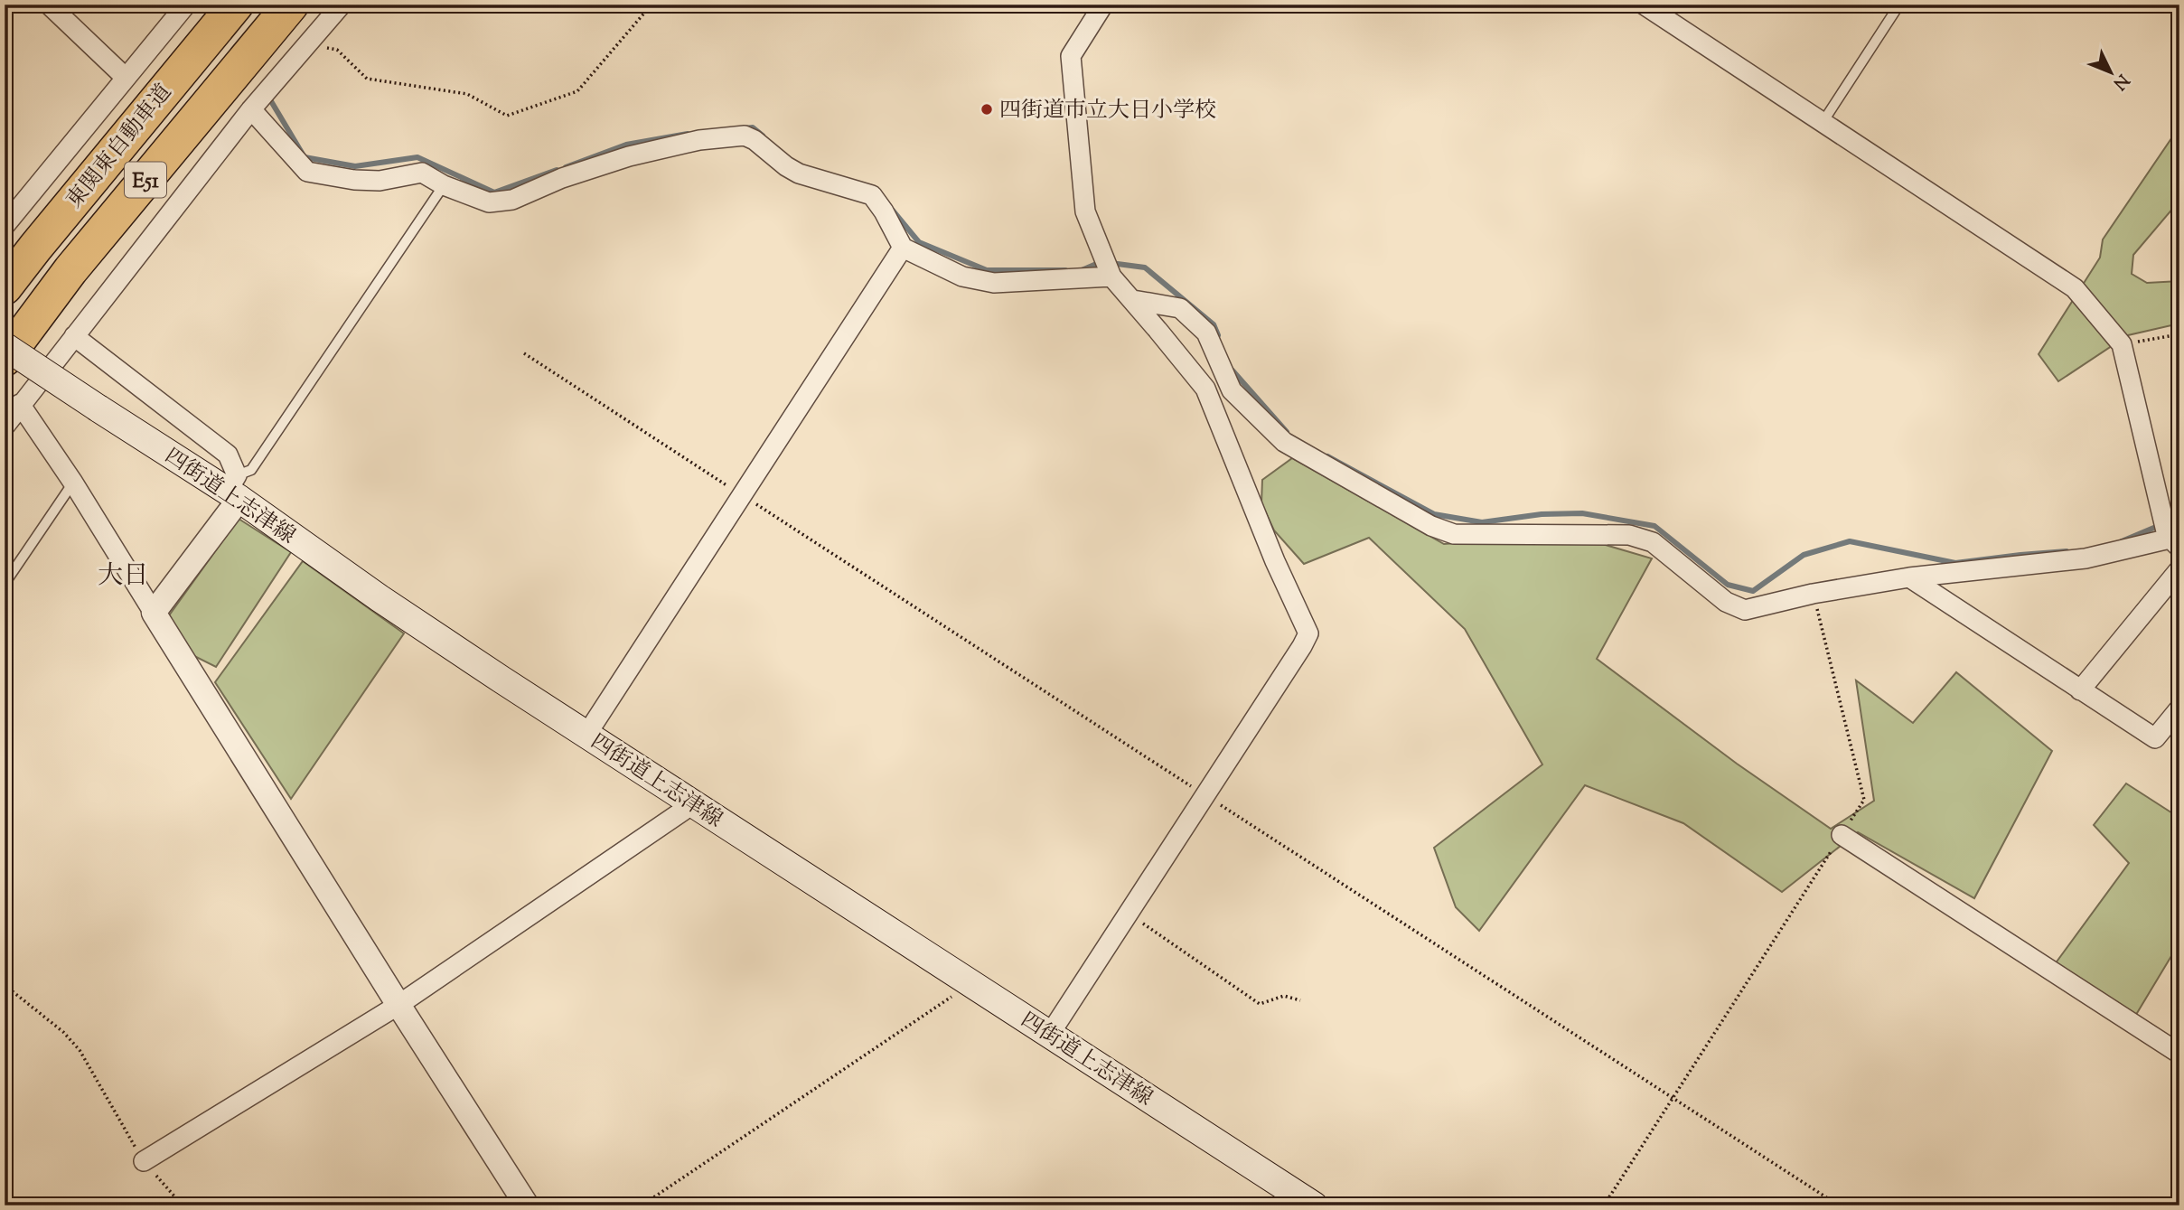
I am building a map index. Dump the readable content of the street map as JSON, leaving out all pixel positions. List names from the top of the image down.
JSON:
{
  "streets": {
    "highway": ["東関東自動車道", "E51"],
    "main road": ["四街道上志津線"]
  },
  "districts": ["大日"],
  "places": ["四街道市立大日小学校"],
  "north": "bottom right"
}
